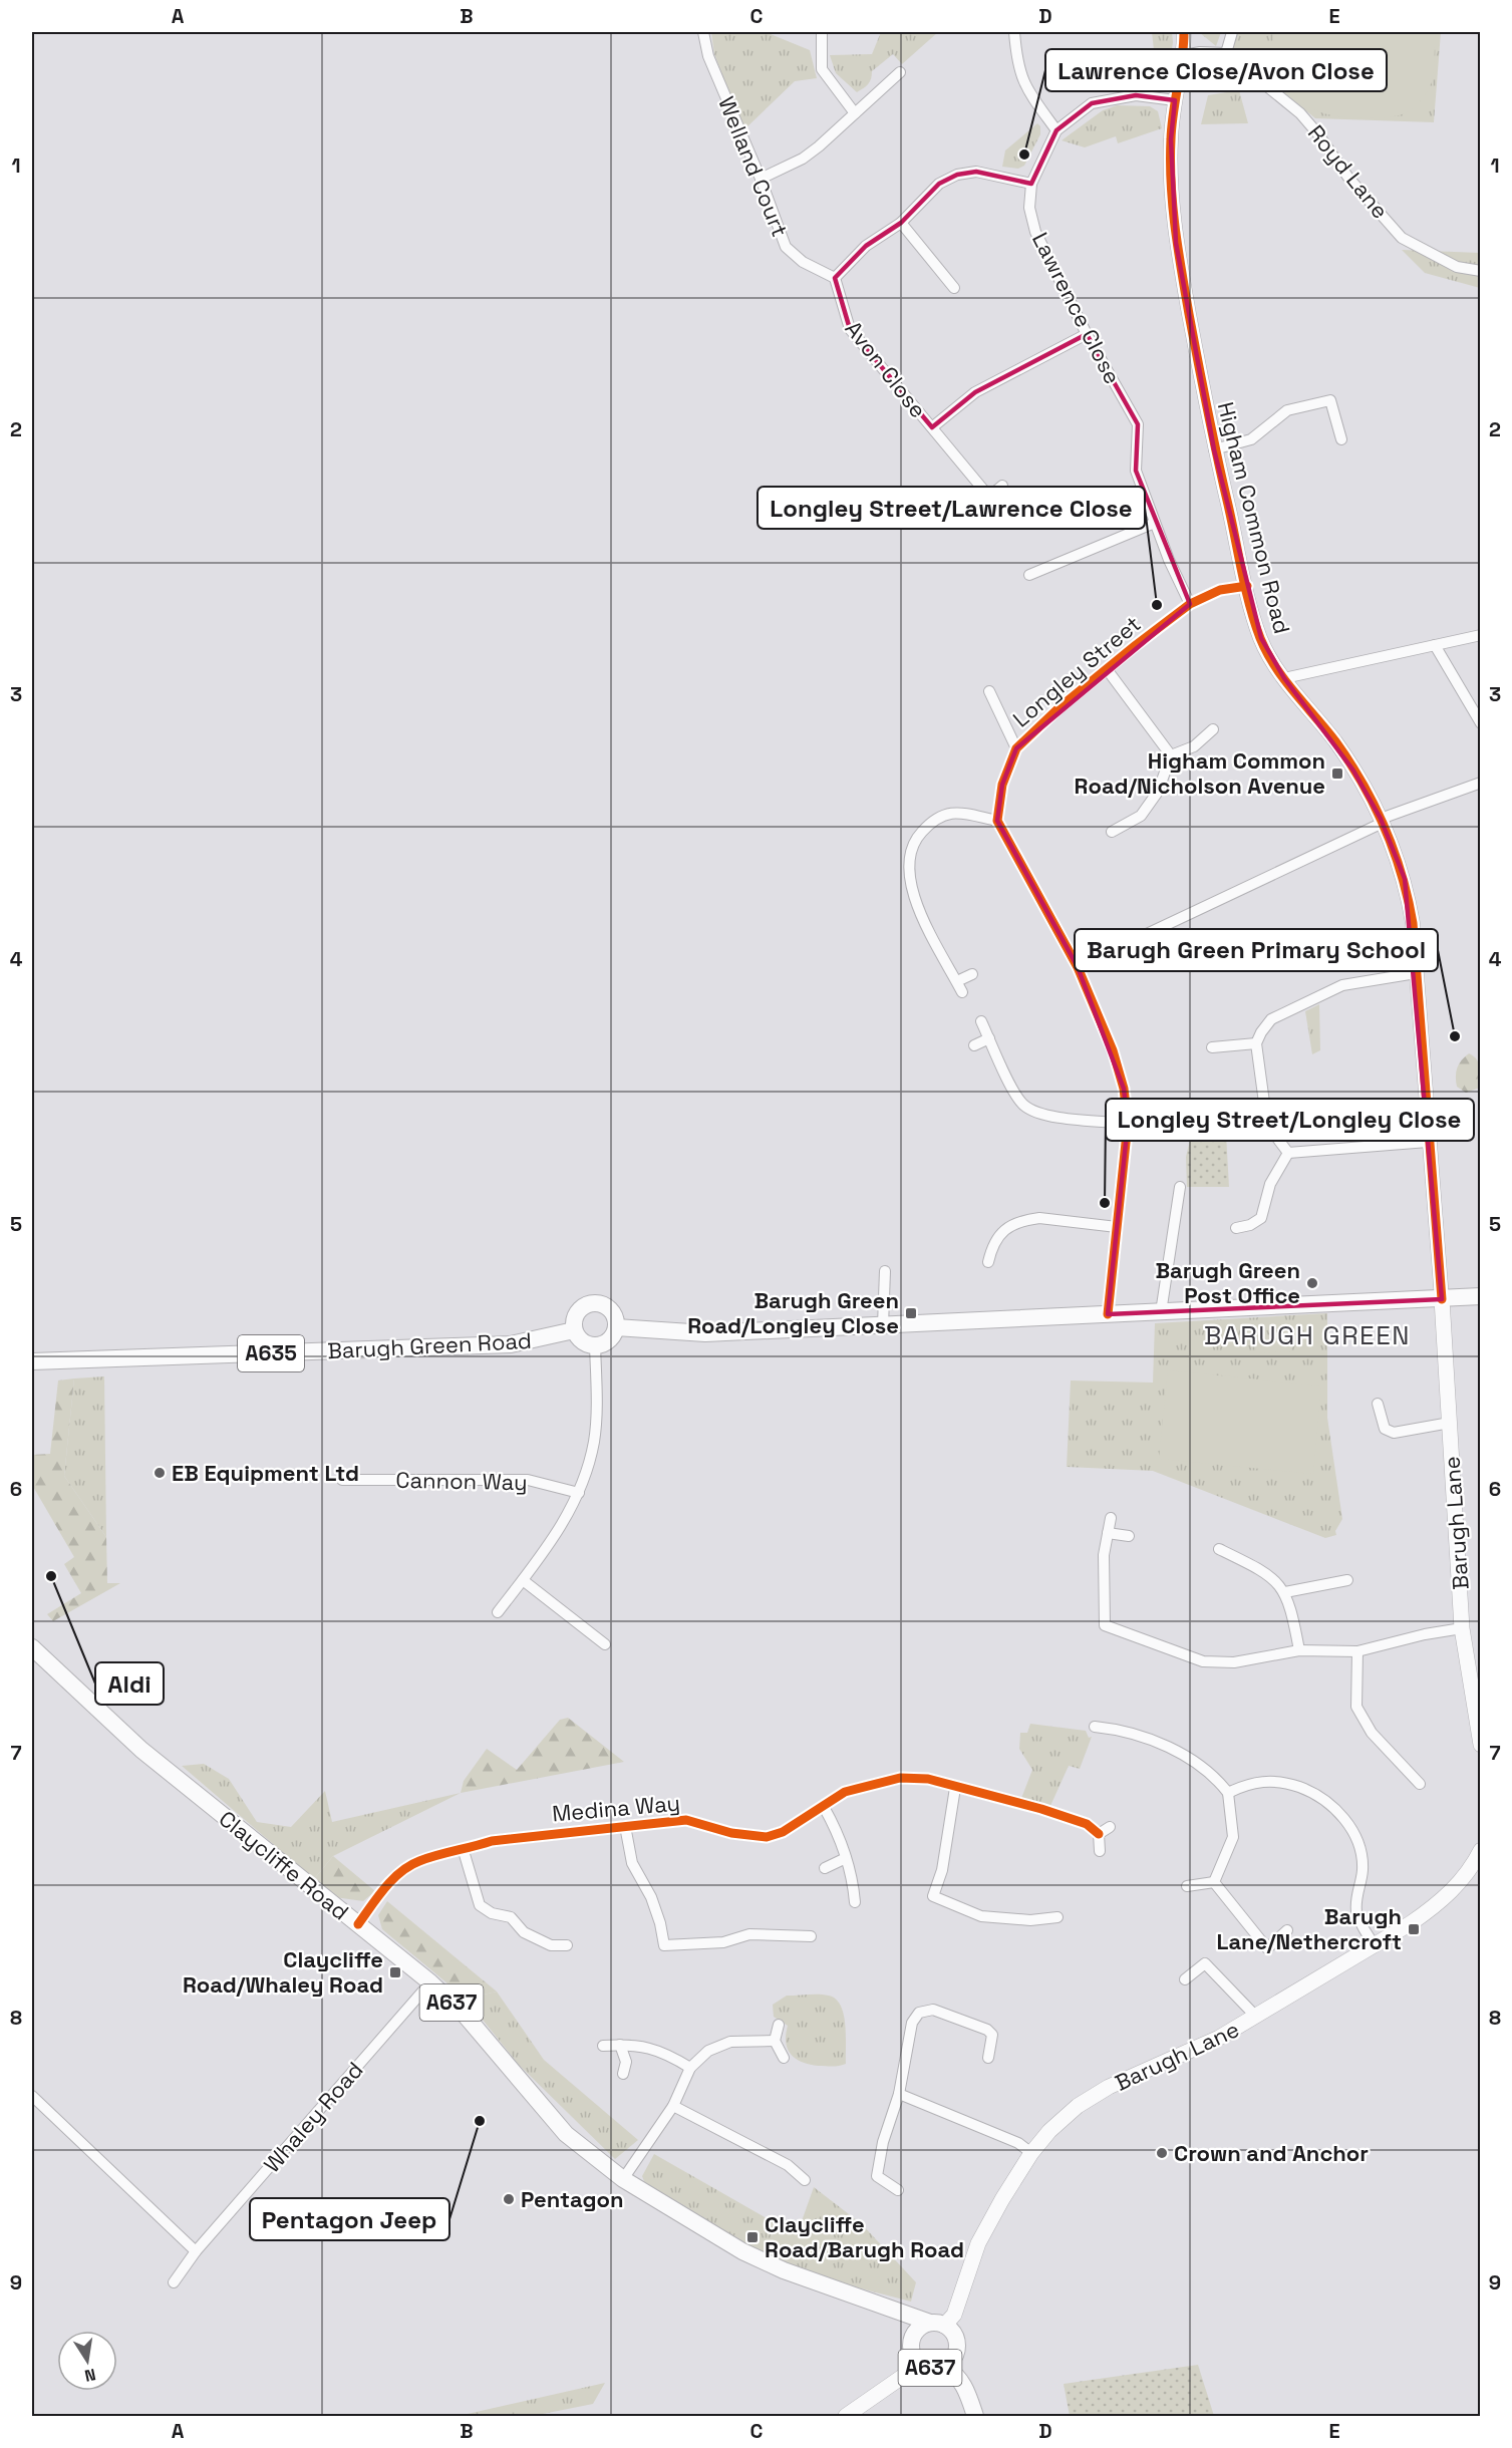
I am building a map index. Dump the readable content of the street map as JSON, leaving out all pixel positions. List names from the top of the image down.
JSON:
{
  "streets": {
    "main road": [
      "Barugh Green Road",
      "A635",
      "Barugh Lane",
      "Claycliffe Road",
      "A637"
    ],
    "street": [
      "Welland Court",
      "Royd Lane",
      "Lawrence Close",
      "Avon Close",
      "Higham Common Road",
      "Longley Street",
      "Cannon Way",
      "Medina Way",
      "Whaley Road"
    ]
  },
  "crossings": [
    ["Welland Court", "Avon Close"],
    ["Lawrence Close", "Higham Common Road"],
    ["Lawrence Close", "Longley Street"],
    ["Higham Common Road", "Longley Street"],
    ["Higham Common Road", "Barugh Lane"],
    ["Barugh Lane", "Claycliffe Road"],
    ["Barugh Lane", "A637"],
    ["Medina Way", "Claycliffe Road"],
    ["Claycliffe Road", "A637"],
    ["Claycliffe Road", "Whaley Road"]
  ],
  "districts": ["BARUGH GREEN"],
  "places": {
    "other": [
      "Lawrence Close/Avon Close",
      "Longley Street/Lawrence Close",
      "Barugh Green Primary School",
      "Longley Street/Longley Close",
      "Barugh Green Post Office",
      "EB Equipment Ltd",
      "Aldi",
      "Pentagon Jeep",
      "Crown and Anchor",
      "Pentagon"
    ],
    "transit": [
      "Higham Common Road/Nicholson Avenue",
      "Barugh Green Road/Longley Close",
      "Barugh Lane/Nethercroft",
      "Claycliffe Road/Whaley Road",
      "Claycliffe Road/Barugh Road"
    ]
  },
  "north": "bottom",
  "grid": {
    "columns": [
      "A",
      "B",
      "C",
      "D",
      "E"
    ],
    "rows": [
      "1",
      "2",
      "3",
      "4",
      "5",
      "6",
      "7",
      "8",
      "9"
    ]
  }
}
